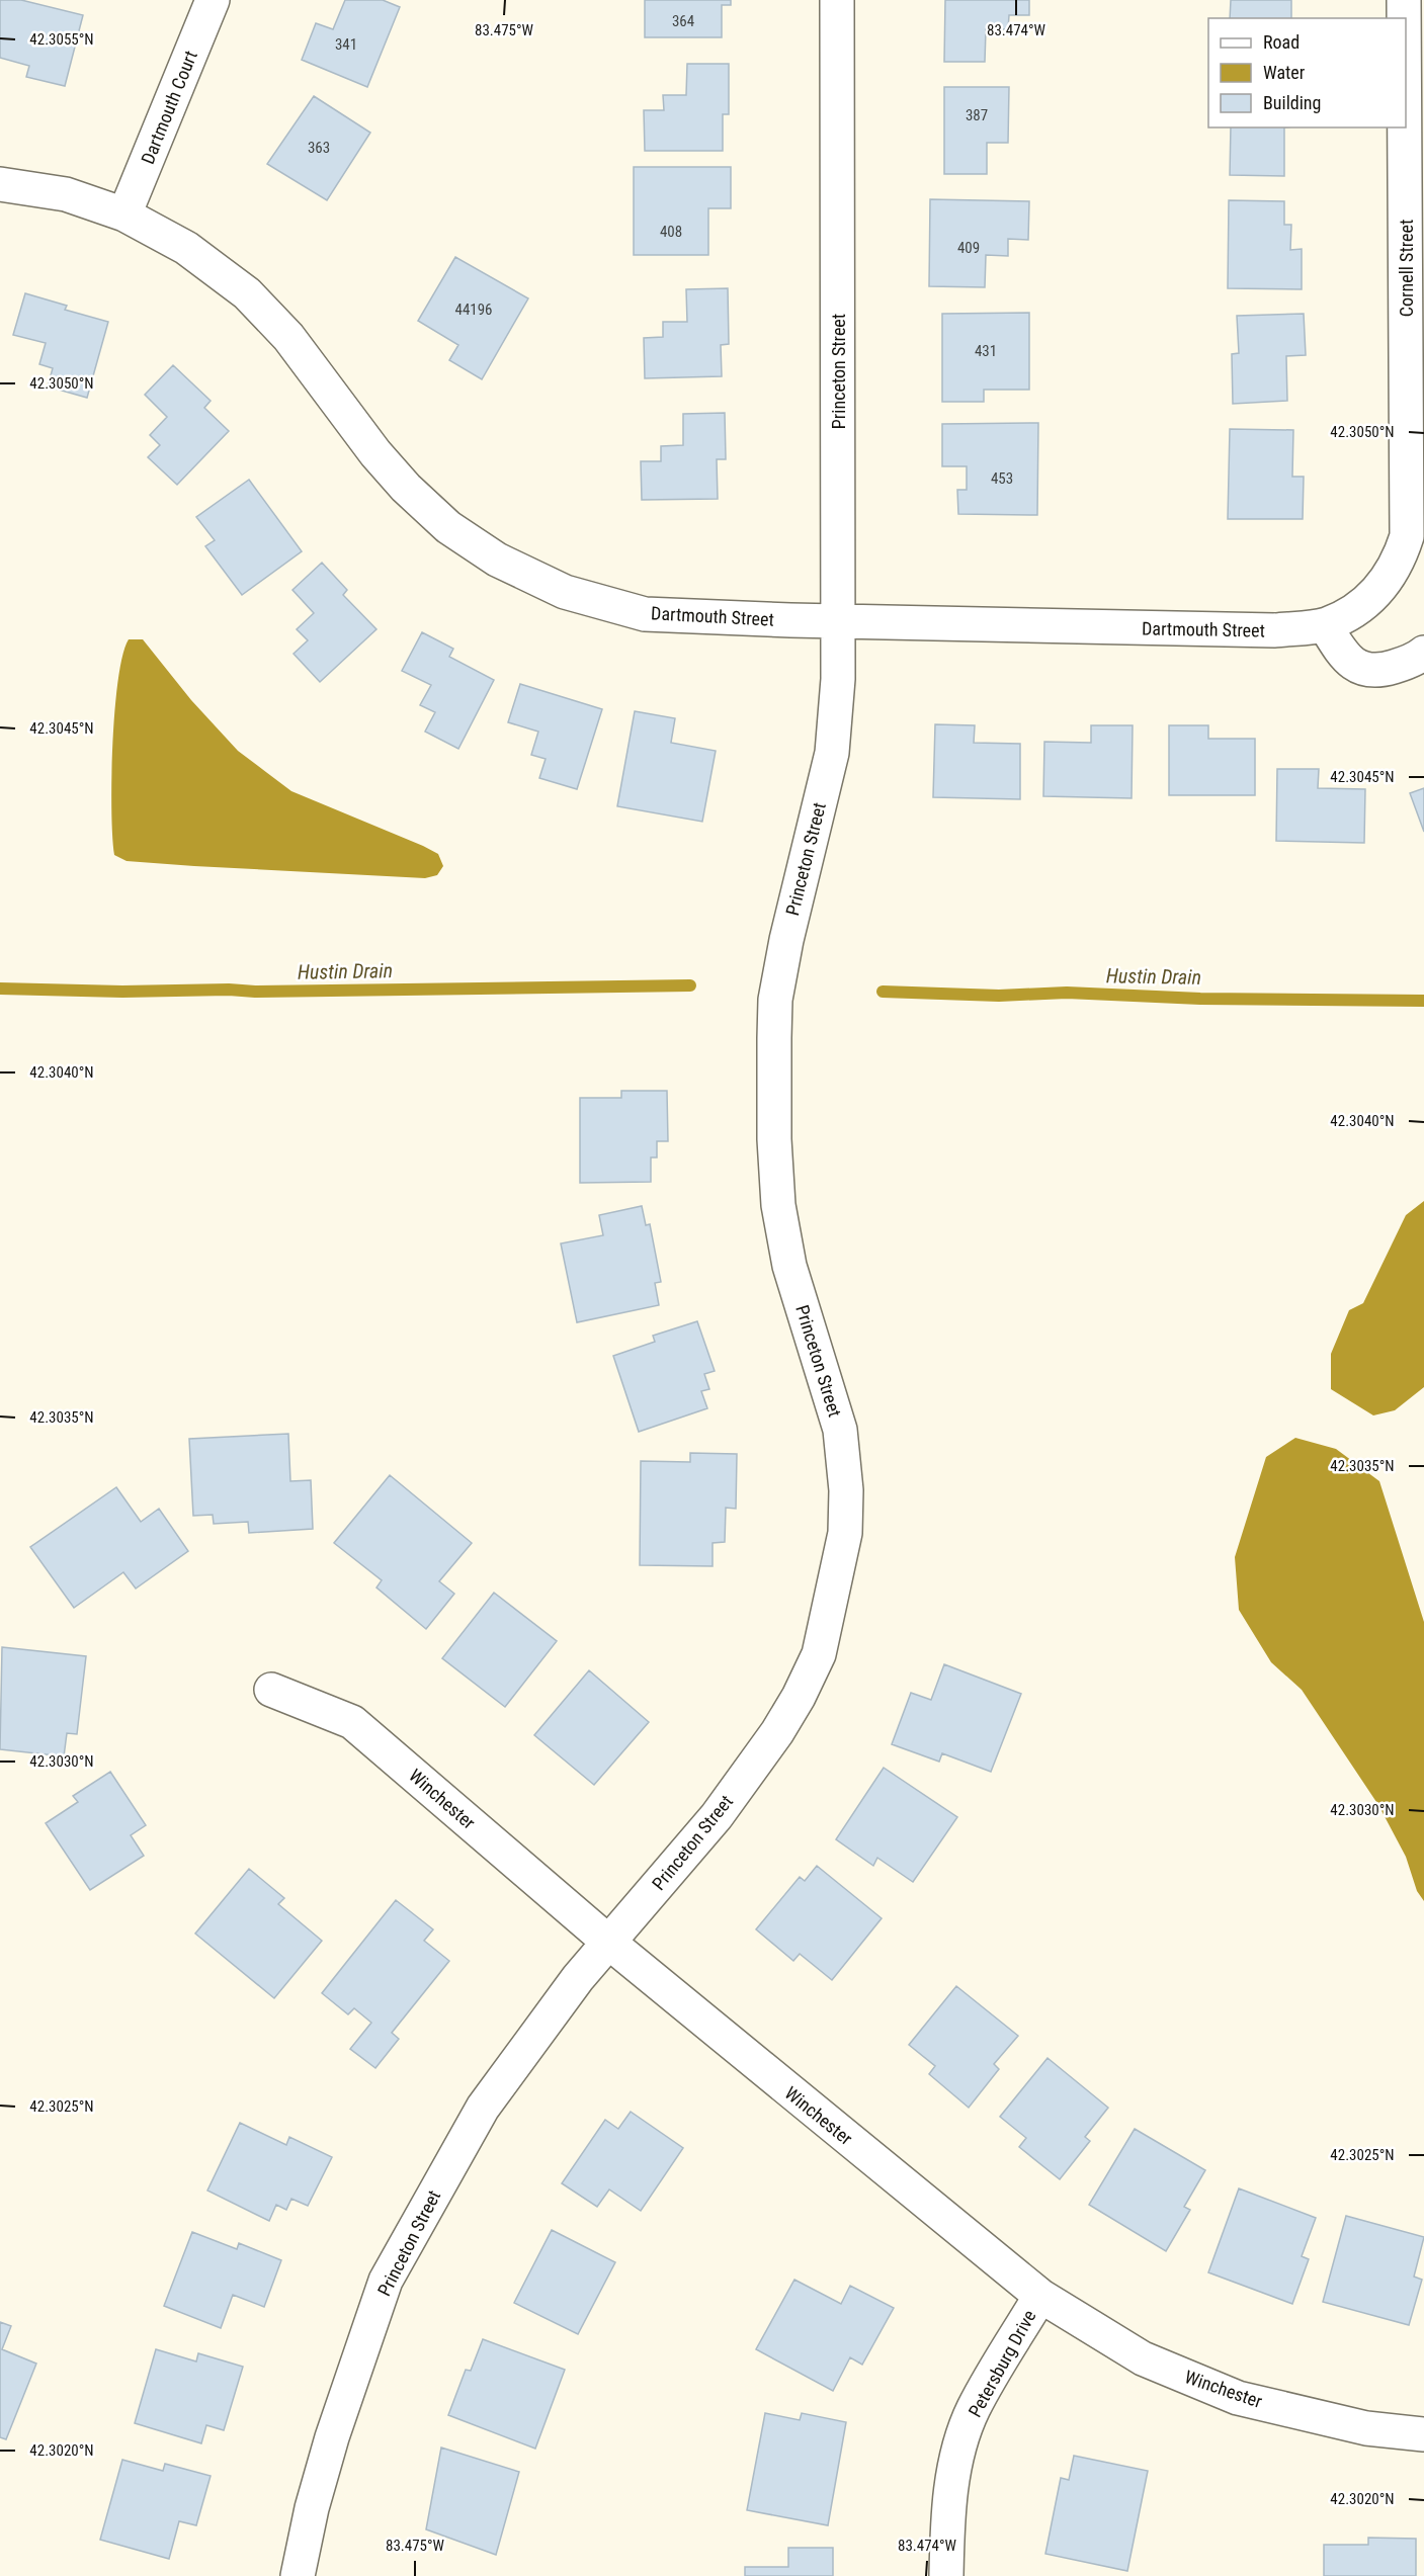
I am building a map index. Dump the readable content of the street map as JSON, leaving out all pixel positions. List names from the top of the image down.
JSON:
{
  "streets": {
    "street": [
      "Dartmouth Court",
      "Cornell Street",
      "Princeton Street",
      "Dartmouth Street",
      "Winchester",
      "Petersburg Drive"
    ]
  },
  "crossings": [
    ["Dartmouth Court", "Dartmouth Street"],
    ["Cornell Street", "Dartmouth Street"],
    ["Princeton Street", "Dartmouth Street"],
    ["Princeton Street", "Winchester"],
    ["Winchester", "Petersburg Drive"]
  ],
  "water": ["Hustin Drain"],
  "house_numbers": [
    "364",
    "341",
    "387",
    "363",
    "408",
    "409",
    "44196",
    "431",
    "453"
  ],
  "legend": ["Road", "Water", "Building"],
  "coordinates": [
    "83.475°W",
    "83.474°W",
    "42.3055°N",
    "42.3050°N",
    "42.3045°N",
    "42.3040°N",
    "42.3035°N",
    "42.3030°N",
    "42.3025°N",
    "42.3020°N"
  ]
}
